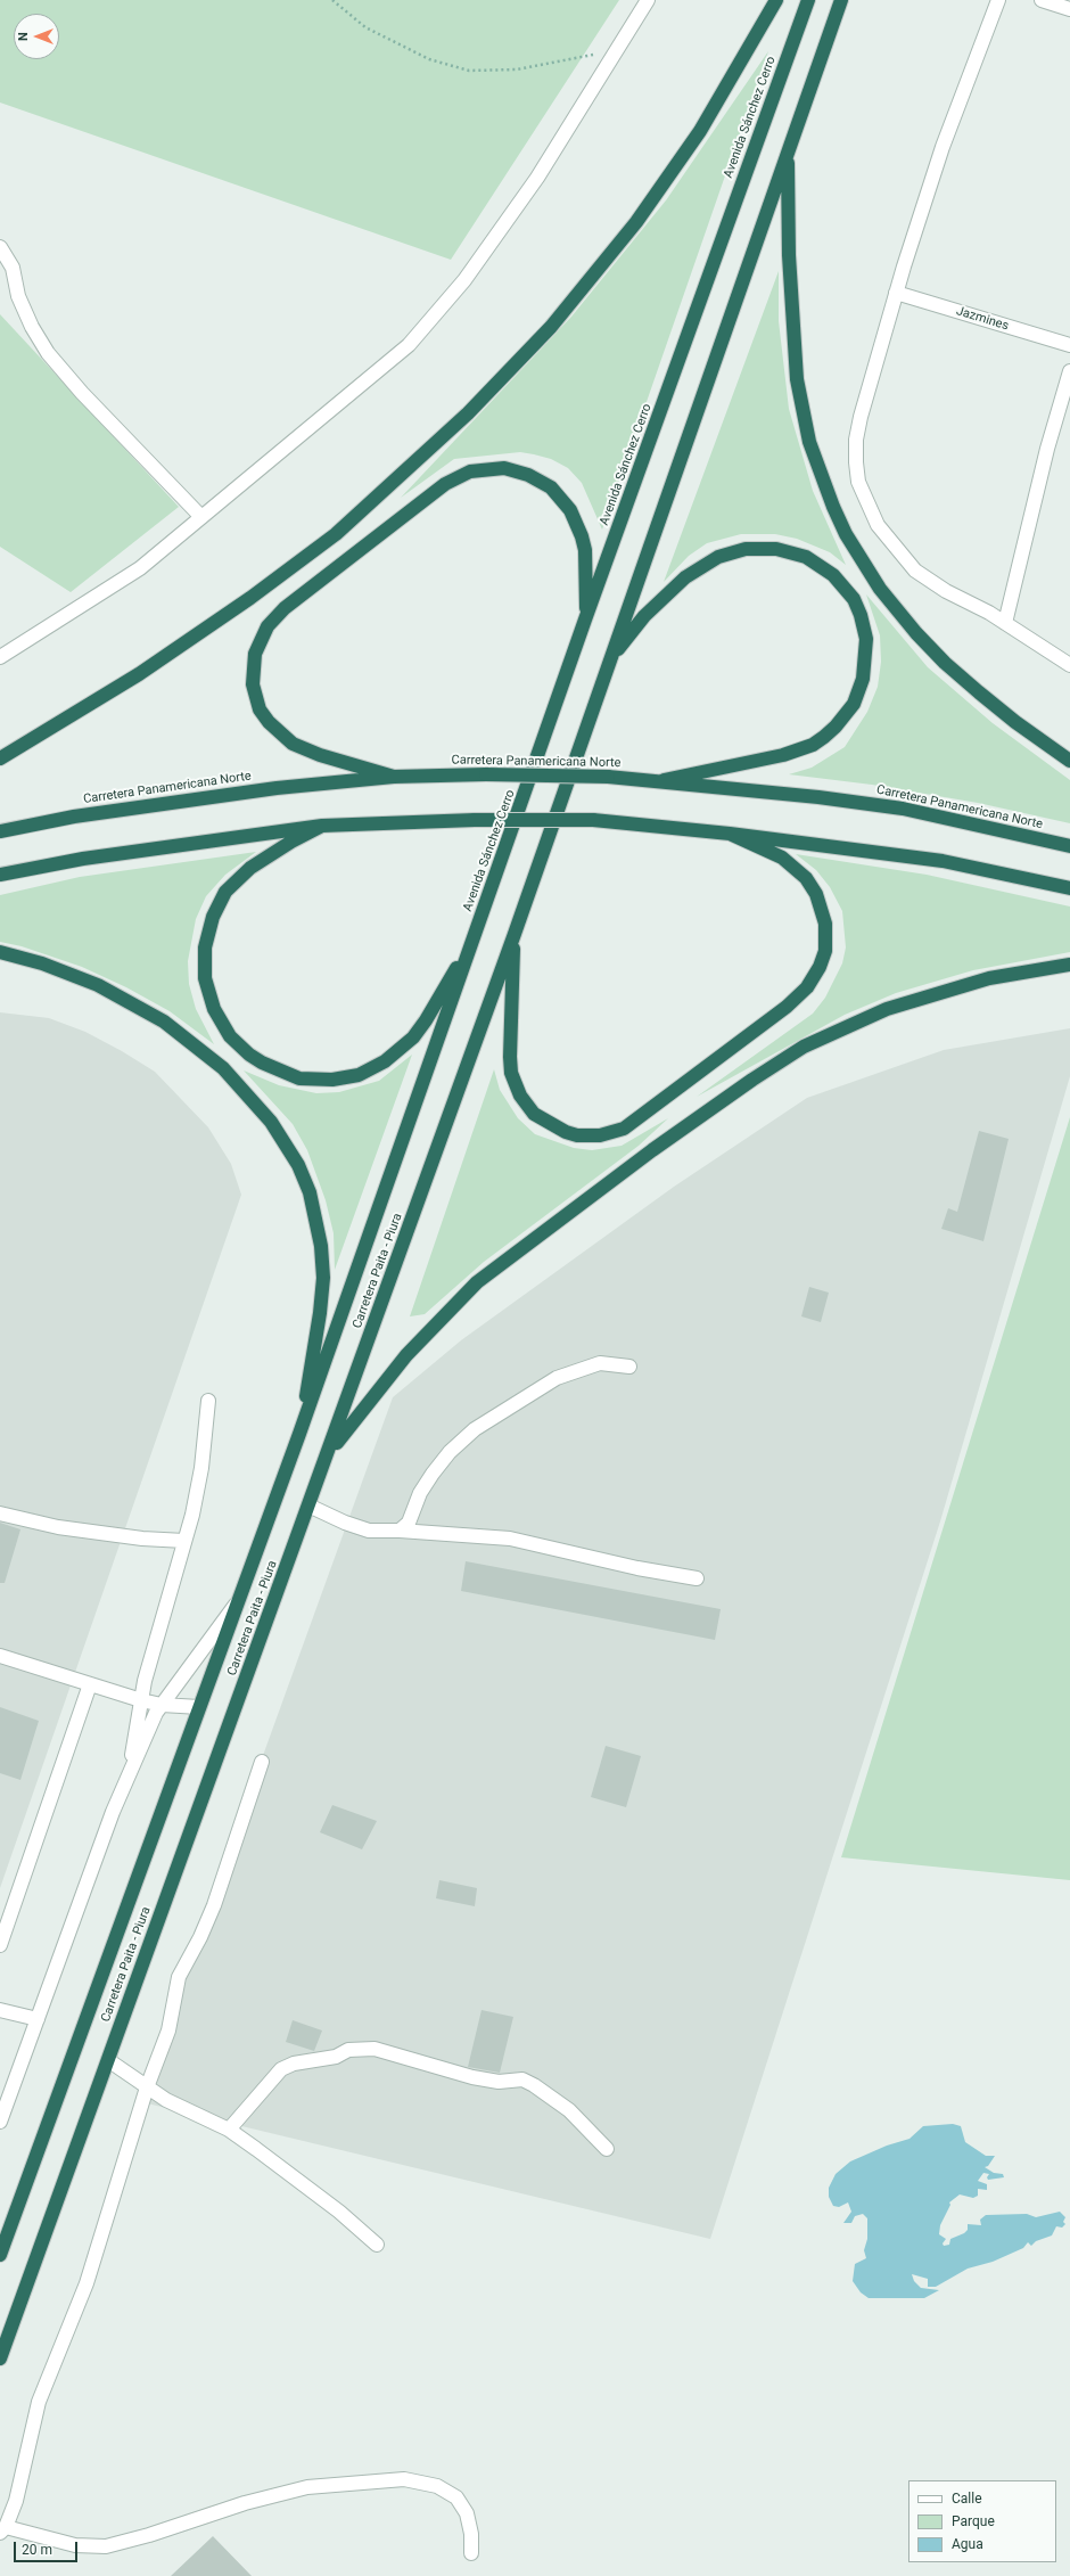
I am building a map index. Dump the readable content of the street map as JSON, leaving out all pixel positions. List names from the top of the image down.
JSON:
{
  "streets": {
    "highway": ["Avenida Sánchez Cerro", "Carretera Panamericana Norte", "Carretera Paita - Piura"],
    "street": ["Jazmines"]
  },
  "crossings": [
    ["Avenida Sánchez Cerro", "Carretera Paita - Piura"]
  ],
  "legend": ["Calle", "Parque", "Agua"],
  "scale_bar": "20 m",
  "north": "left"
}
